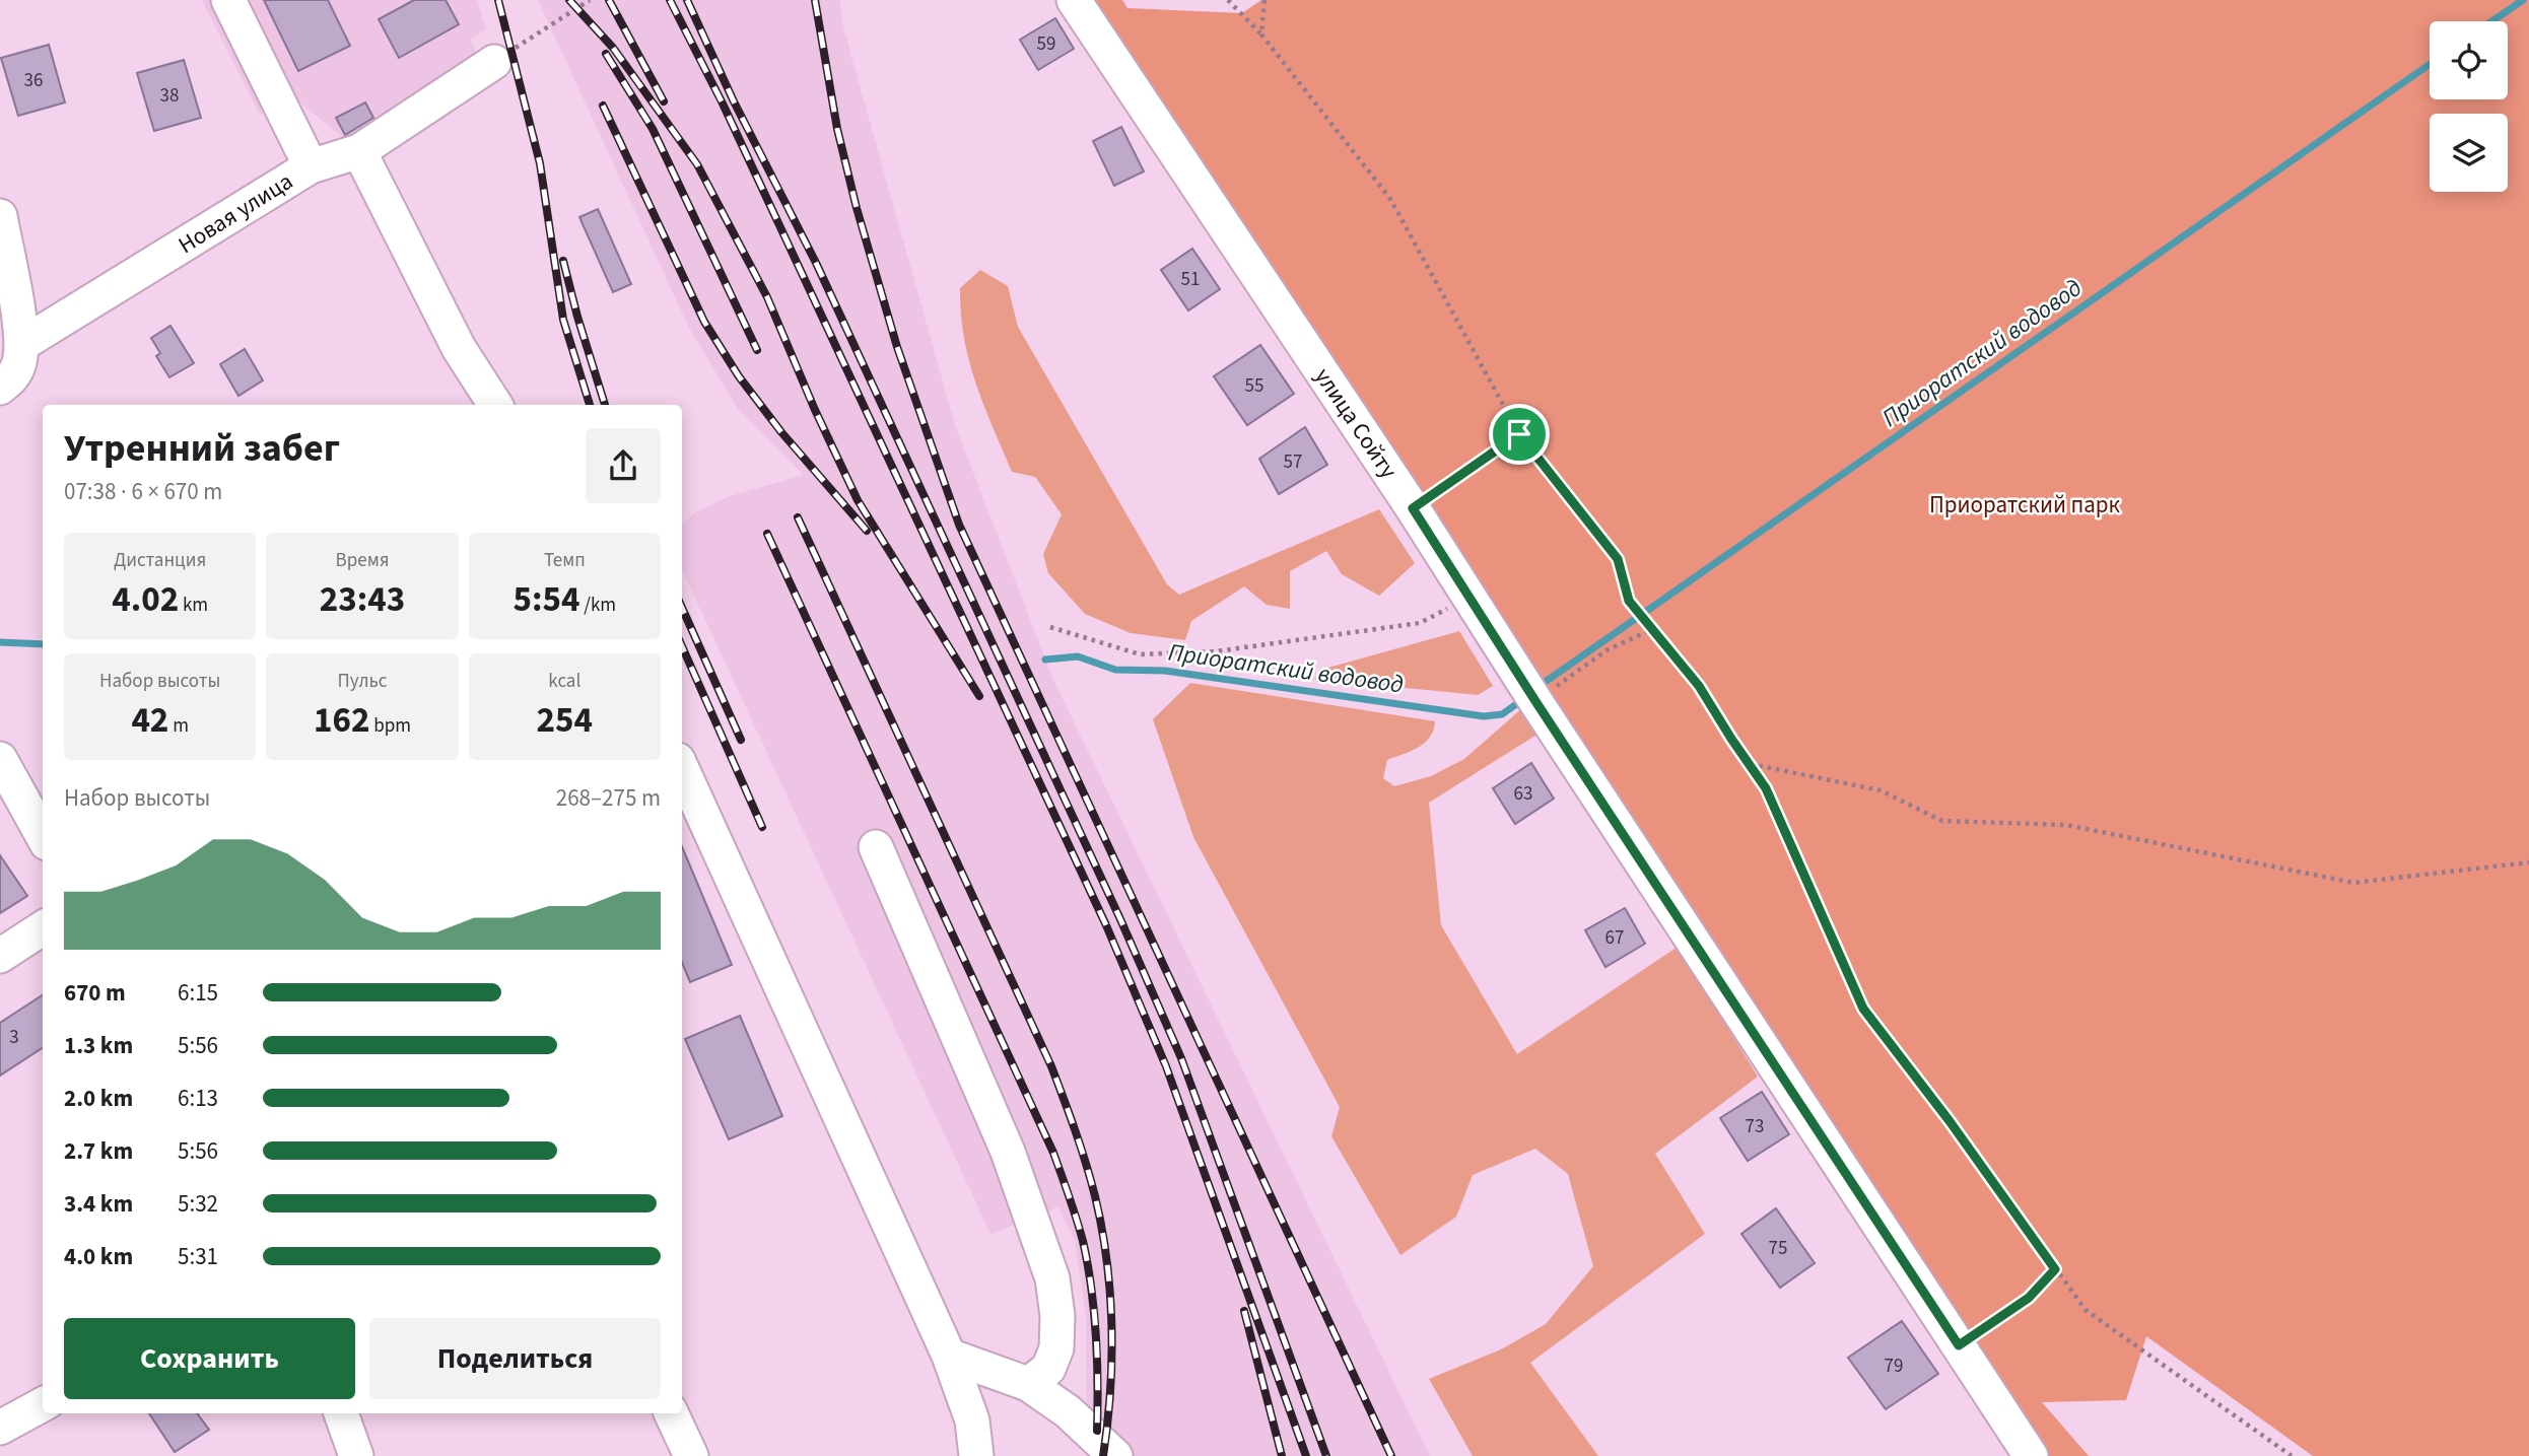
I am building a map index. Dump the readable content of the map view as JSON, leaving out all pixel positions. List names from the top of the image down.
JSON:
{
  "streets": {
    "street": ["Новая улица", "улица Сойту"]
  },
  "water": ["Приоратский водовод"],
  "parks": ["Приоратский парк"],
  "house_numbers": [
    "59",
    "36",
    "38",
    "51",
    "55",
    "57",
    "63",
    "67",
    "3",
    "73",
    "75",
    "79"
  ],
  "page": {
    "heading": ["Утренний забег", "07:38 · 6 × 670 m"],
    "stats": [
      ["Дистанция", "4.02 km"],
      ["Время", "23:43"],
      ["Темп", "5:54 /km"],
      ["Набор высоты", "42 m"],
      ["Пульс", "162 bpm"],
      ["kcal", "254"]
    ],
    "chart": ["Набор высоты", "268–275 m"],
    "list": [
      {
        "name": "670 m",
        "note": "6:15"
      },
      {
        "name": "1.3 km",
        "note": "5:56"
      },
      {
        "name": "2.0 km",
        "note": "6:13"
      },
      {
        "name": "2.7 km",
        "note": "5:56"
      },
      {
        "name": "3.4 km",
        "note": "5:32"
      },
      {
        "name": "4.0 km",
        "note": "5:31"
      }
    ],
    "buttons": ["Сохранить", "Поделиться"]
  }
}
